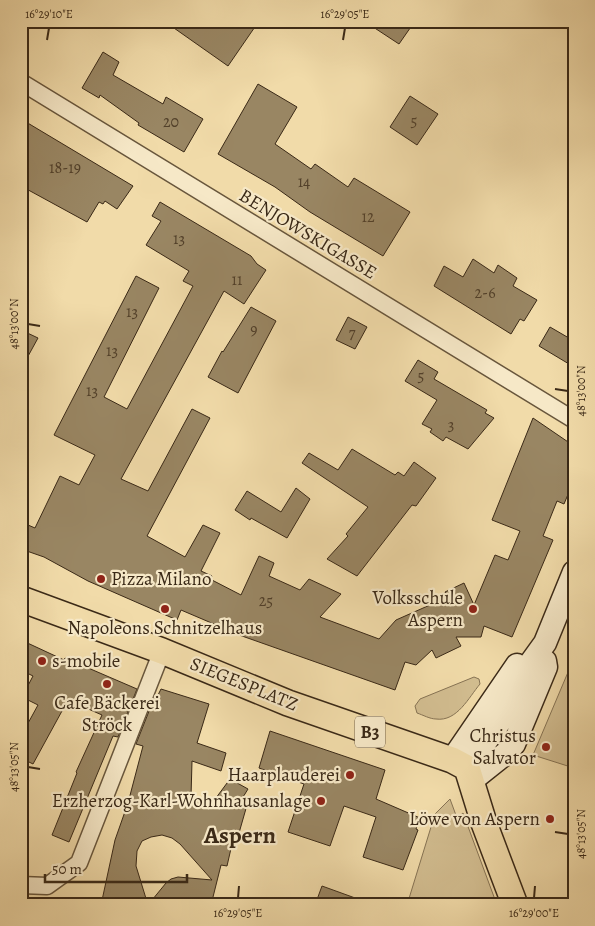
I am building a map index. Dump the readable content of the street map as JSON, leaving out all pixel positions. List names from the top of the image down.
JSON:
{
  "streets": {
    "main road": ["SIEGESPLATZ", "B3"],
    "street": ["BENJOWSKIGASSE"]
  },
  "districts": ["Aspern"],
  "places": [
    "Pizza Milano",
    "Napoleons Schnitzelhaus",
    "Volksschule Aspern",
    "s-mobile",
    "Cafe Bäckerei Ströck",
    "Christus Salvator",
    "Haarplauderei",
    "Erzherzog-Karl-Wohnhausanlage",
    "Löwe von Aspern"
  ],
  "house_numbers": [
    "5",
    "20",
    "18-19",
    "14",
    "12",
    "13",
    "11",
    "2-6",
    "13",
    "9",
    "7",
    "13",
    "5",
    "13",
    "3",
    "25"
  ],
  "scale_bar": "50 m",
  "coordinates": [
    "16°29'10\"E",
    "16°29'05\"E",
    "48°13'00\"N",
    "48°13'05\"N",
    "16°29'00\"E"
  ]
}
